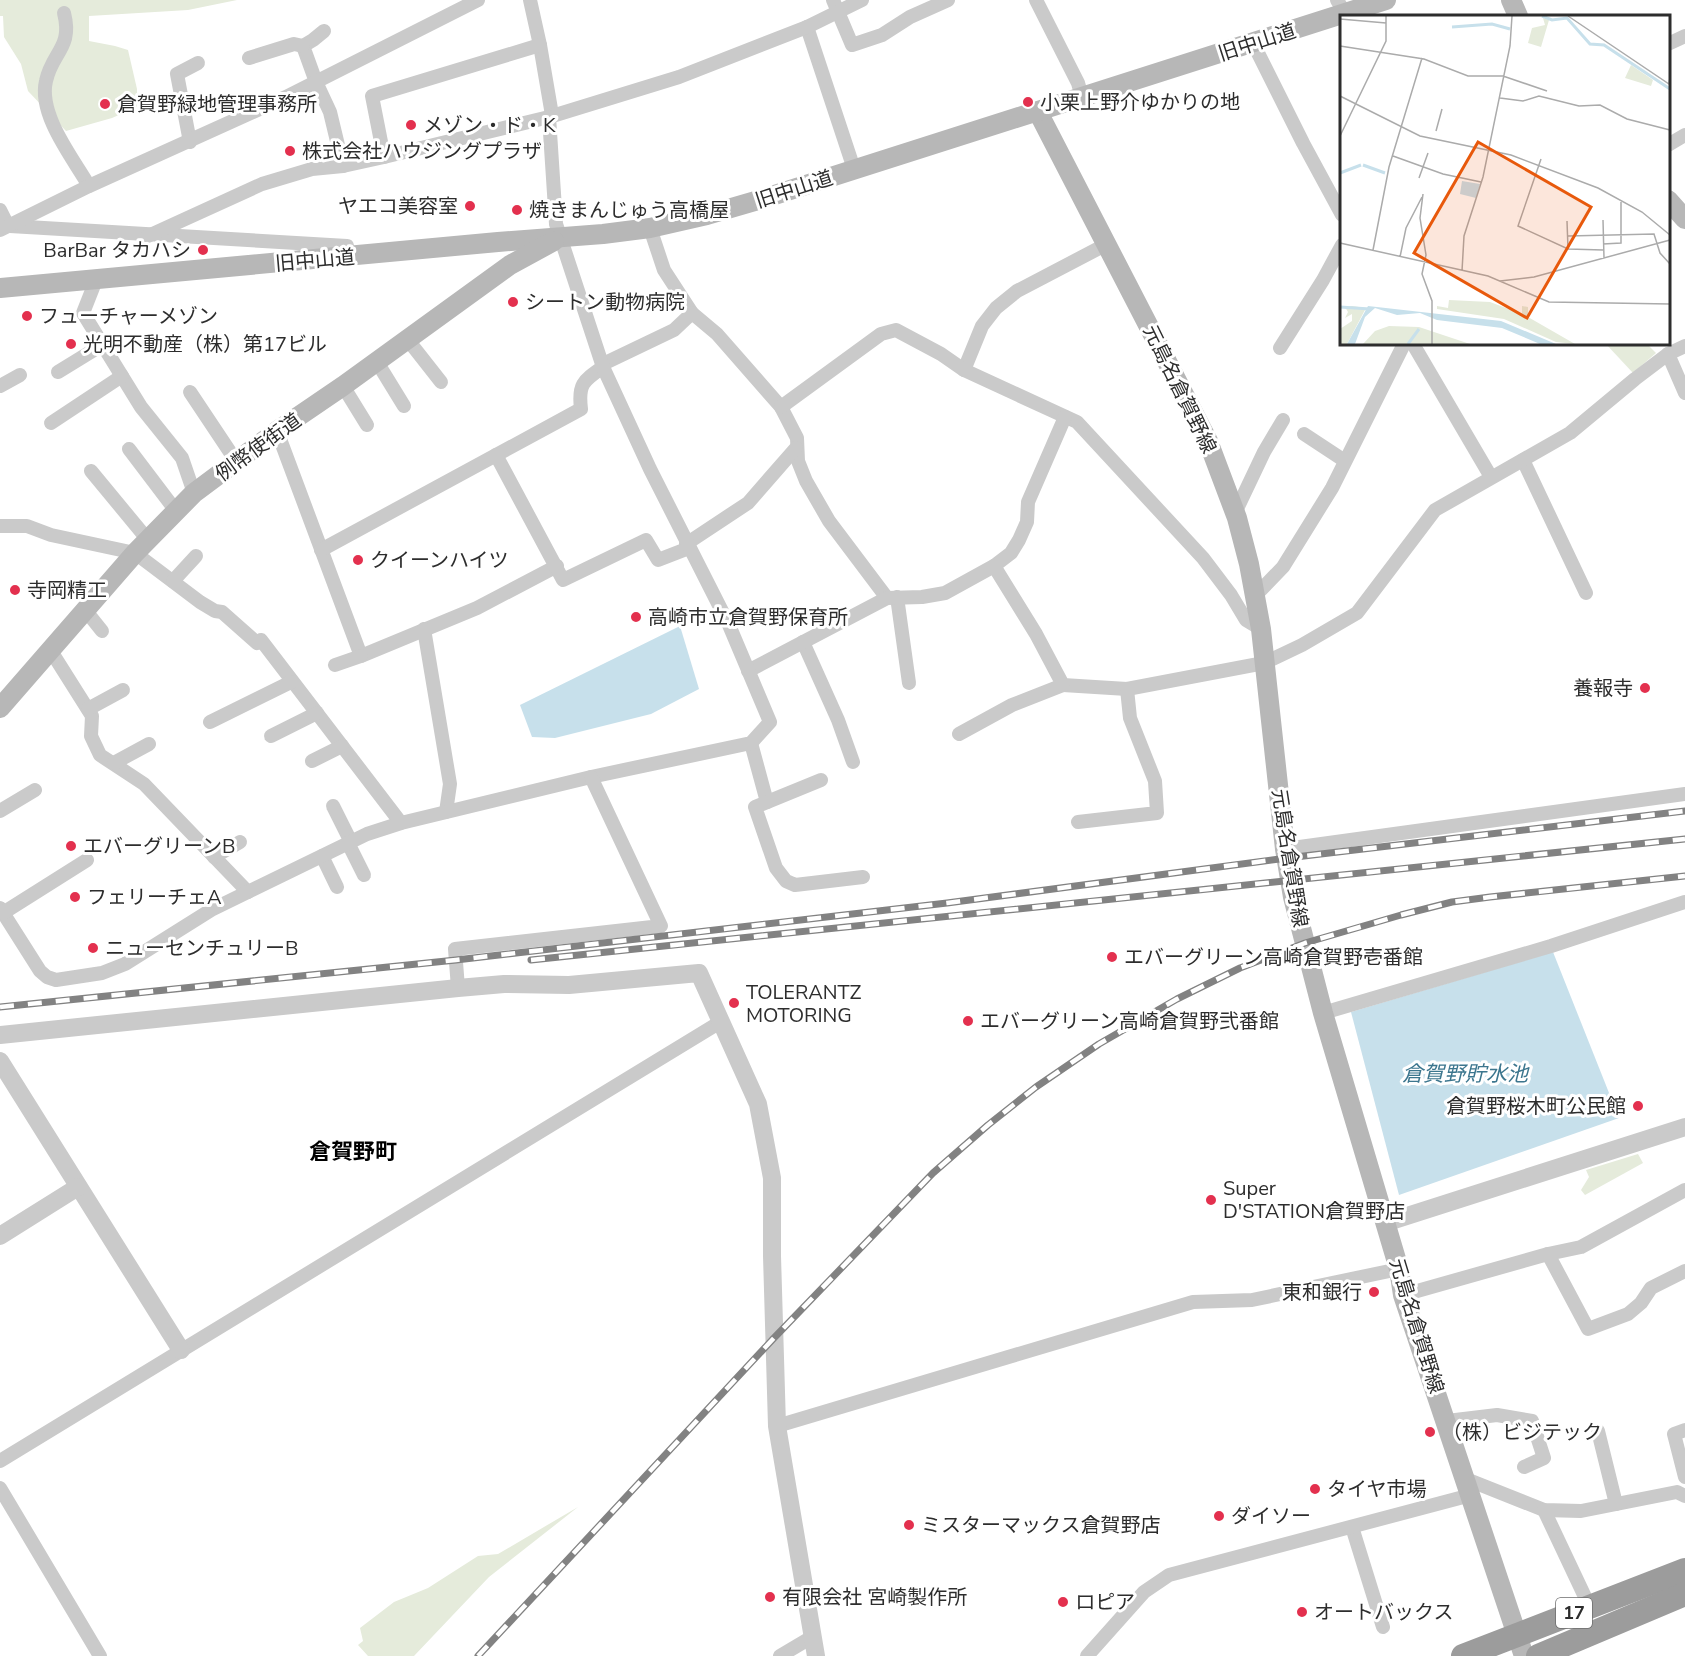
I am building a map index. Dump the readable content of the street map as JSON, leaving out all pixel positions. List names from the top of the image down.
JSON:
{
  "streets": {
    "highway": ["17"],
    "main road": ["旧中山道", "元島名倉賀野線", "例幣使街道"]
  },
  "crossings": [
    ["旧中山道", "元島名倉賀野線"],
    ["旧中山道", "例幣使街道"],
    ["元島名倉賀野線", "17"]
  ],
  "districts": ["倉賀野町"],
  "water": ["倉賀野貯水池"],
  "places": [
    "小栗上野介ゆかりの地",
    "倉賀野緑地管理事務所",
    "メゾン・ド・K",
    "株式会社ハウジングプラザ",
    "ヤエコ美容室",
    "焼きまんじゅう高橋屋",
    "BarBar タカハシ",
    "シートン動物病院",
    "フューチャーメゾン",
    "光明不動産（株）第17ビル",
    "クイーンハイツ",
    "寺岡精工",
    "高崎市立倉賀野保育所",
    "養報寺",
    "エバーグリーンB",
    "フェリーチェA",
    "ニューセンチュリーB",
    "エバーグリーン高崎倉賀野壱番館",
    "TOLERANTZ MOTORING",
    "エバーグリーン高崎倉賀野弐番館",
    "倉賀野桜木町公民館",
    "Super D'STATION倉賀野店",
    "東和銀行",
    "（株）ビジテック",
    "タイヤ市場",
    "ダイソー",
    "ミスターマックス倉賀野店",
    "有限会社 宮崎製作所",
    "ロピア",
    "オートバックス"
  ]
}
